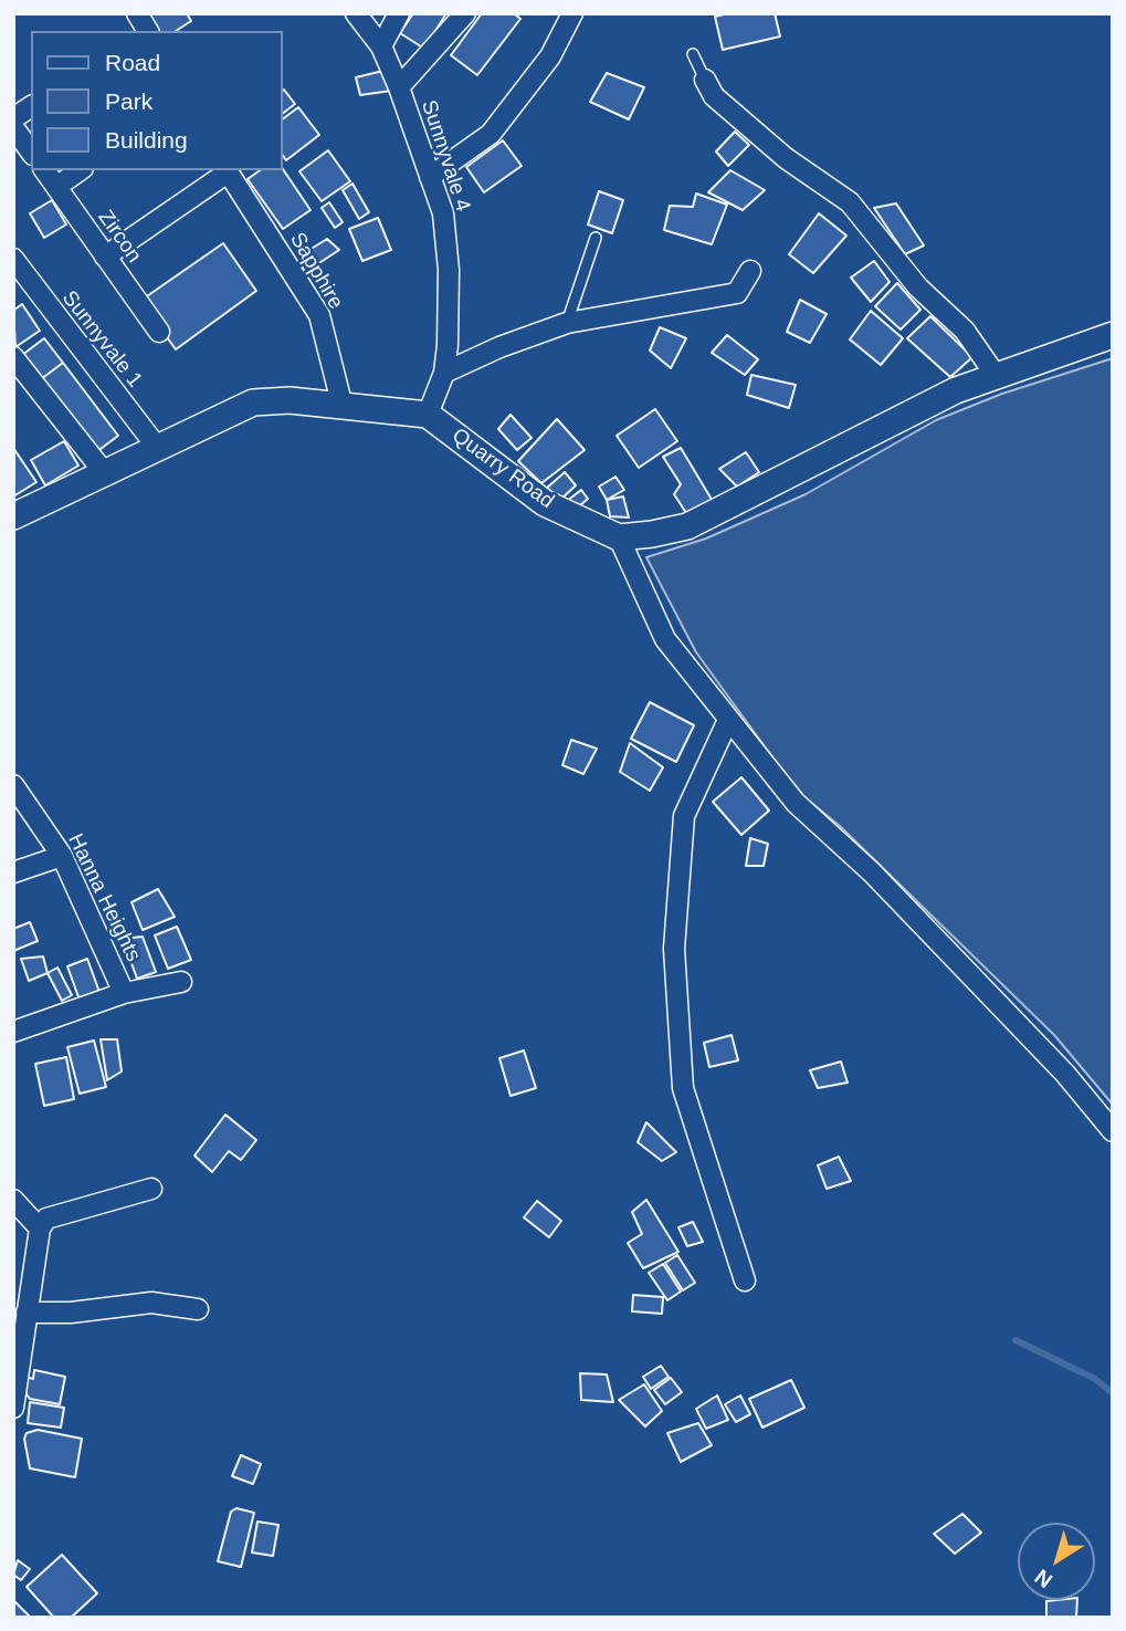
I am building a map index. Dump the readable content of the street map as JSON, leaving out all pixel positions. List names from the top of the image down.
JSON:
{
  "streets": {
    "street": [
      "Sunnyvale 4",
      "Zircon",
      "Sapphire",
      "Sunnyvale 1",
      "Quarry Road",
      "Hanna Heights"
    ]
  },
  "crossings": [
    ["Sunnyvale 4", "Quarry Road"]
  ],
  "legend": ["Road", "Park", "Building"],
  "north": "bottom left"
}
